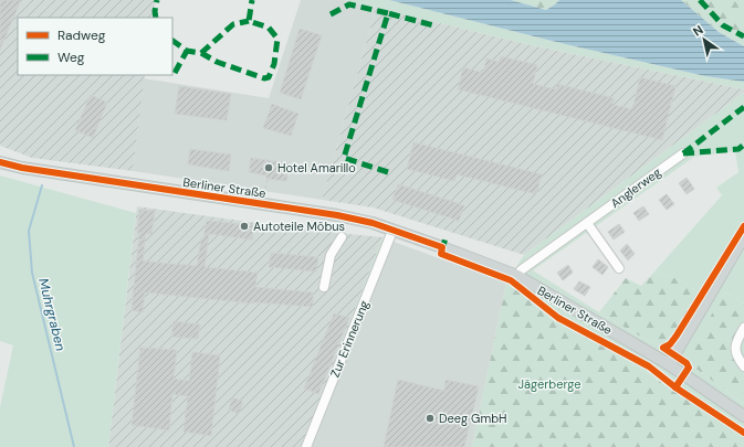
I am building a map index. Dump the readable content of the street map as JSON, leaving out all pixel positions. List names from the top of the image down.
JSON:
{
  "streets": {
    "main road": ["Berliner Straße"],
    "street": ["Anglerweg", "Zur Erinnerung"]
  },
  "crossings": [
    ["Berliner Straße", "Anglerweg"],
    ["Berliner Straße", "Zur Erinnerung"]
  ],
  "water": ["Muhrgraben"],
  "parks": ["Jägerberge"],
  "places": ["Hotel Amarillo", "Autoteile Möbus", "Deeg GmbH"],
  "legend": ["Radweg", "Weg"],
  "north": "top left"
}
